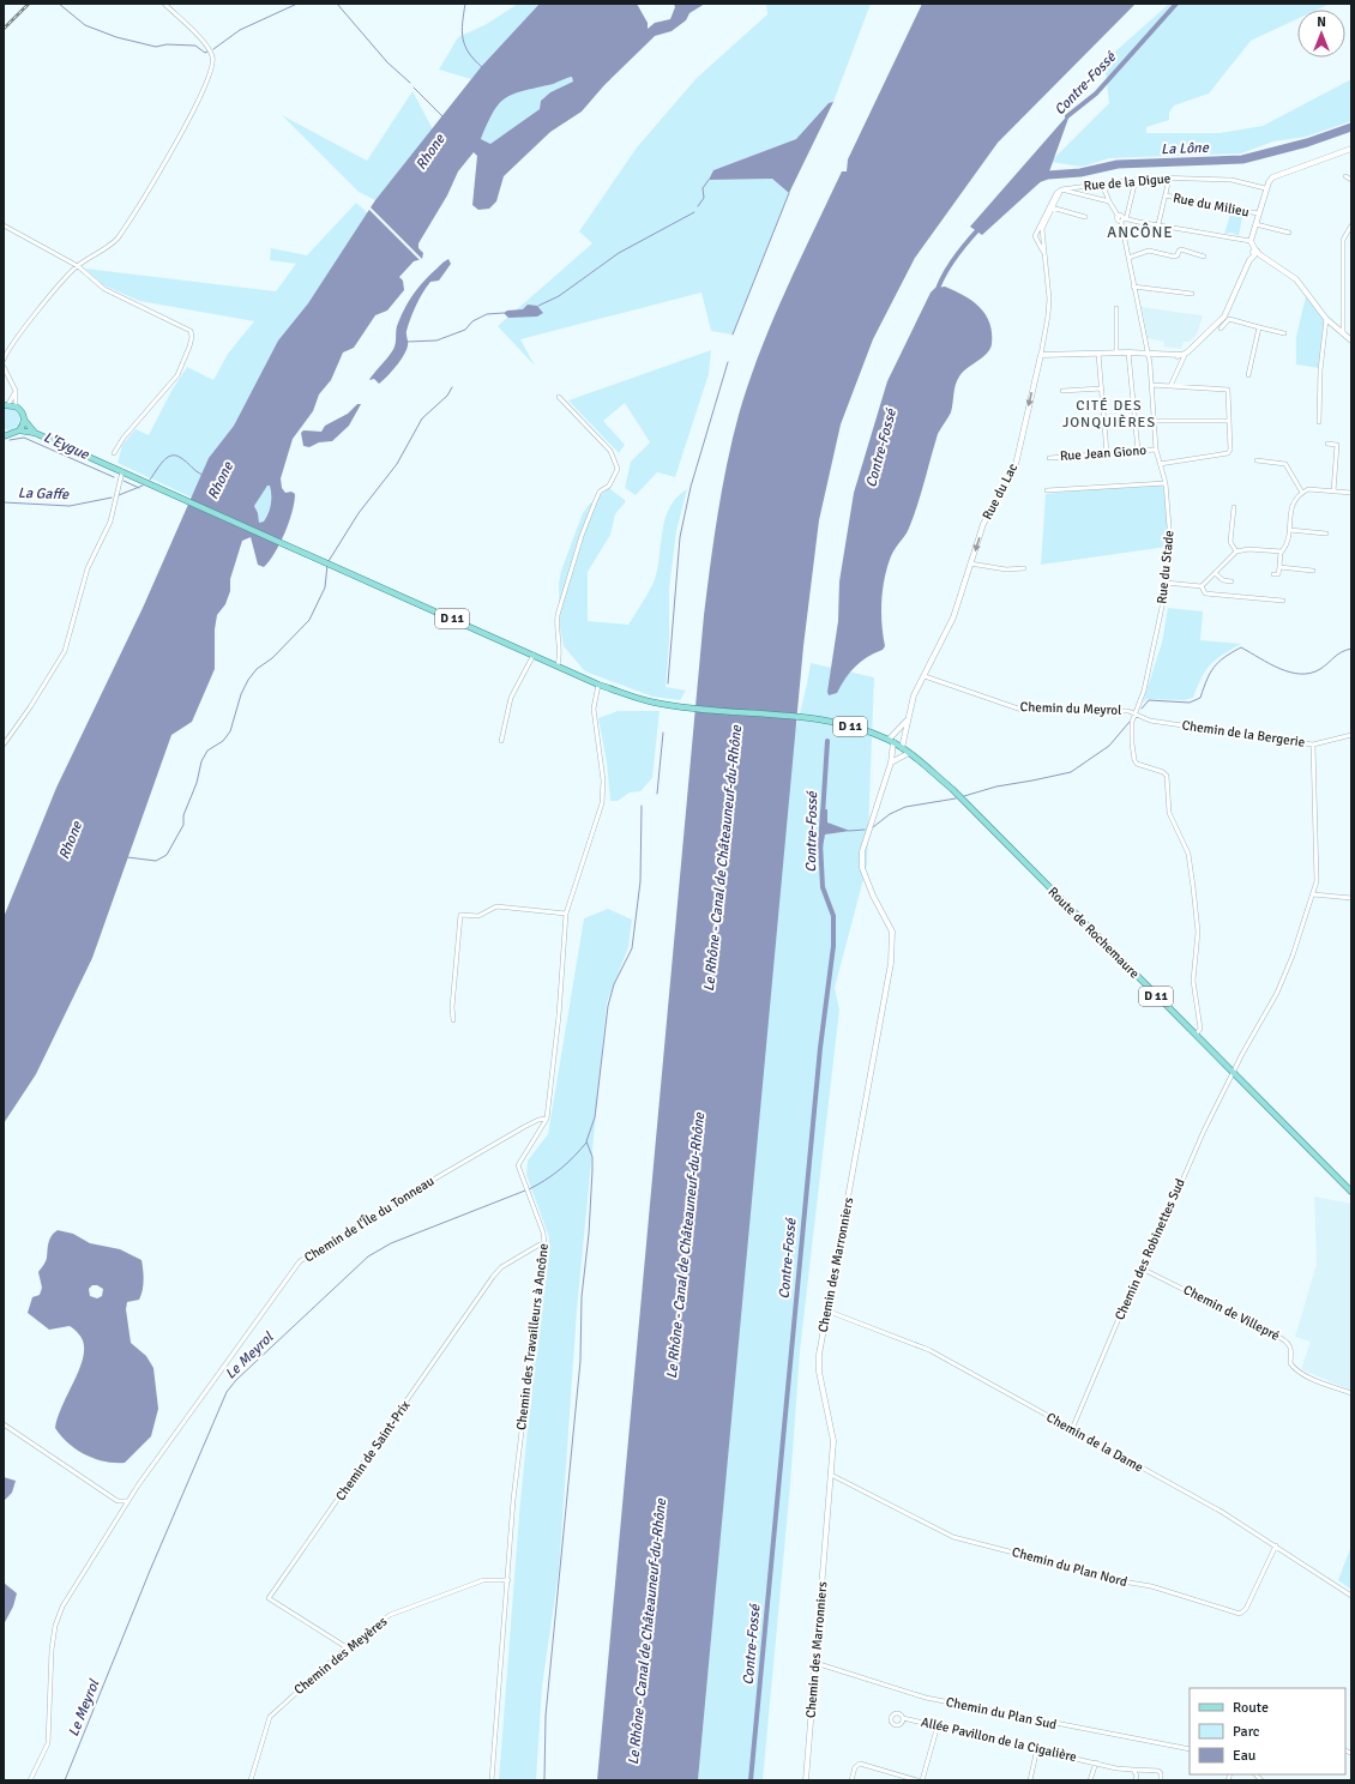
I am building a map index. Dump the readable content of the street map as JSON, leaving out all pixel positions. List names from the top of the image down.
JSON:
{
  "streets": {
    "main road": ["D 11", "Route de Rochemaure"],
    "street": [
      "Rue de la Digue",
      "Rue du Milieu",
      "Rue Jean Giono",
      "Rue du Lac",
      "Rue du Stade",
      "Chemin du Meyrol",
      "Chemin de la Bergerie",
      "Chemin de l'Île du Tonneau",
      "Chemin des Robinettes Sud",
      "Chemin des Marronniers",
      "Chemin de Villepré",
      "Chemin des Travailleurs à Ancône",
      "Chemin de la Dame",
      "Chemin de Saint-Prix",
      "Chemin du Plan Nord",
      "Chemin des Meyères",
      "Chemin du Plan Sud",
      "Allée Pavillon de la Cigalière"
    ]
  },
  "crossings": [
    ["Rue de la Digue", "Rue du Stade"],
    ["Rue Jean Giono", "Rue du Stade"],
    ["Rue du Lac", "Chemin du Meyrol"],
    ["Rue du Lac", "Route de Rochemaure"],
    ["Rue du Stade", "Chemin du Meyrol"],
    ["Rue du Stade", "Chemin de la Bergerie"],
    ["Rue du Stade", "Route de Rochemaure"],
    ["D 11", "Route de Rochemaure"],
    ["D 11", "Chemin des Travailleurs à Ancône"],
    ["Chemin du Meyrol", "Chemin de la Bergerie"],
    ["Chemin de la Bergerie", "Chemin des Robinettes Sud"],
    ["Route de Rochemaure", "Chemin des Robinettes Sud"],
    ["Route de Rochemaure", "Chemin des Marronniers"],
    ["Route de Rochemaure", "Chemin des Travailleurs à Ancône"],
    ["Chemin de l'Île du Tonneau", "Chemin des Travailleurs à Ancône"],
    ["Chemin des Robinettes Sud", "Chemin de Villepré"],
    ["Chemin des Robinettes Sud", "Chemin de la Dame"],
    ["Chemin des Marronniers", "Chemin de la Dame"],
    ["Chemin des Marronniers", "Chemin du Plan Nord"],
    ["Chemin des Marronniers", "Chemin du Plan Sud"],
    ["Chemin des Travailleurs à Ancône", "Chemin de Saint-Prix"],
    ["Chemin des Travailleurs à Ancône", "Chemin des Meyères"],
    ["Chemin de la Dame", "Chemin du Plan Nord"],
    ["Chemin de Saint-Prix", "Chemin des Meyères"]
  ],
  "one_way": ["Rue du Lac"],
  "districts": ["ANCÔNE", "CITÉ DES JONQUIÈRES"],
  "water": [
    "Contre-Fossé",
    "La Lône",
    "Rhone",
    "L'Eygue",
    "La Gaffe",
    "Le Rhône - Canal de Châteauneuf-du-Rhône",
    "Le Meyrol"
  ],
  "legend": ["Route", "Parc", "Eau"],
  "north": "top"
}
